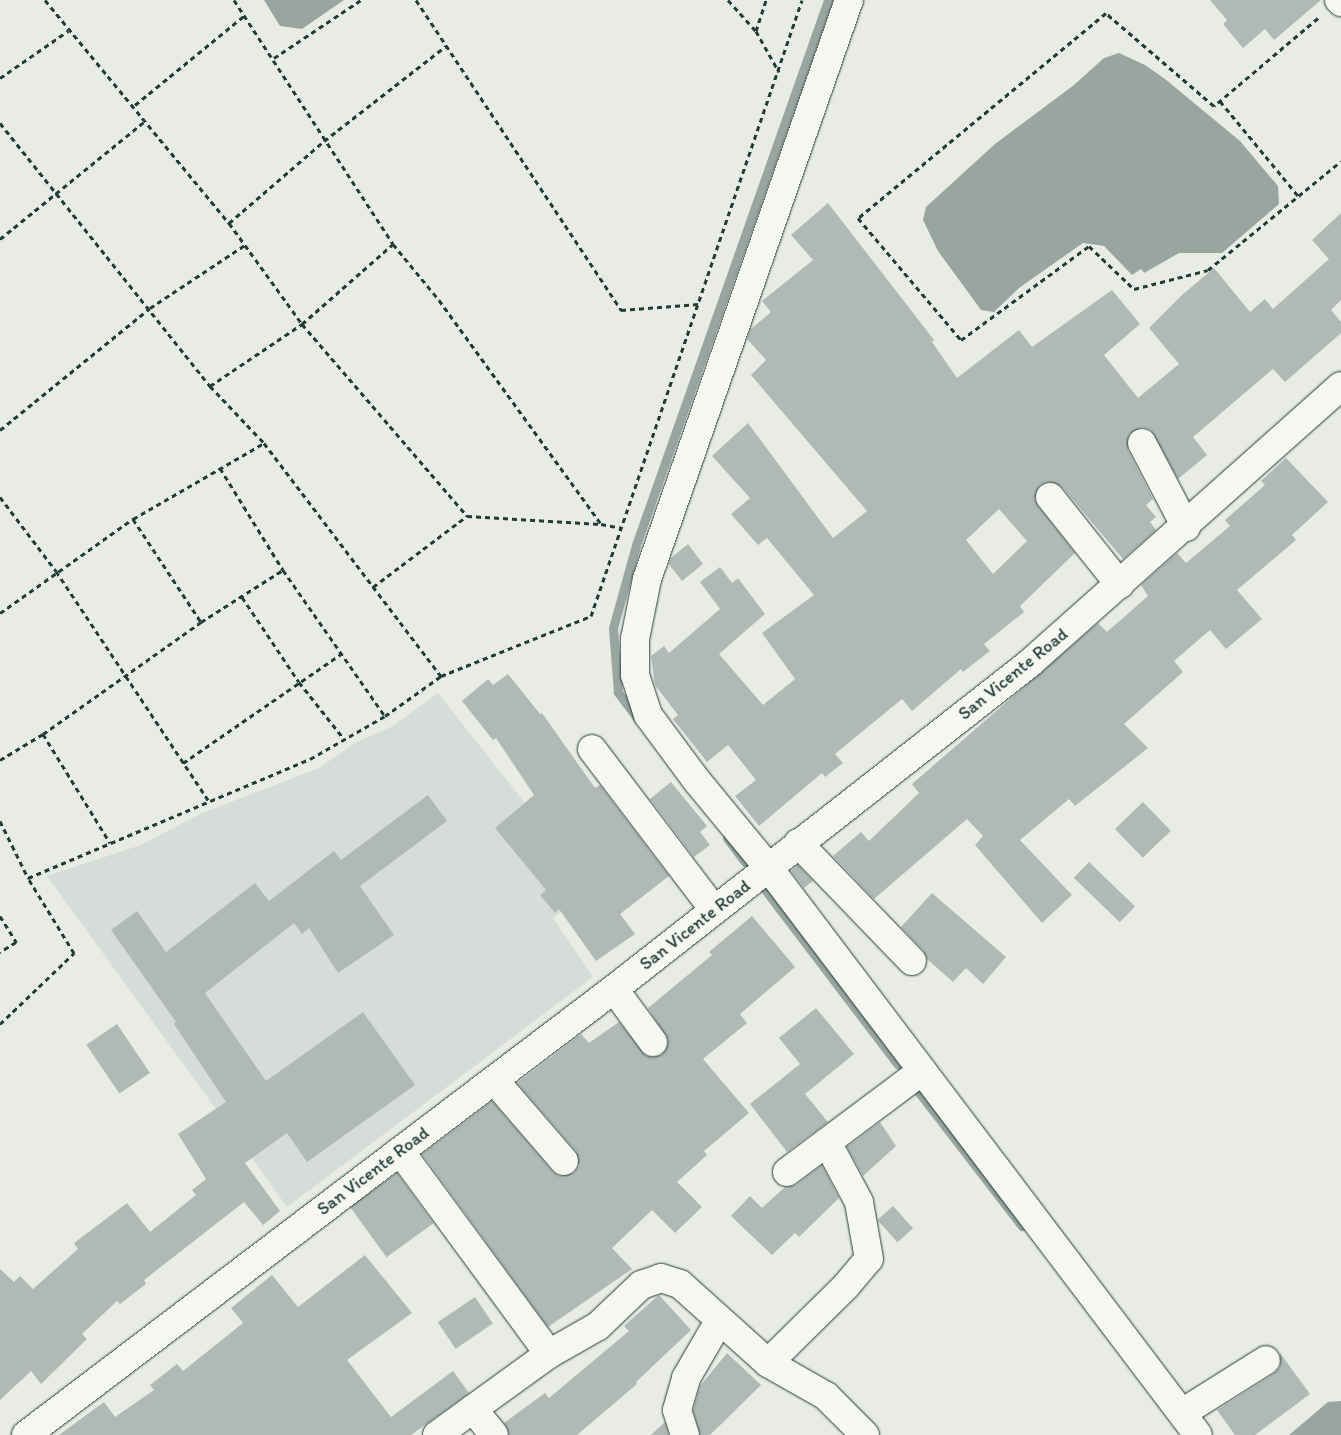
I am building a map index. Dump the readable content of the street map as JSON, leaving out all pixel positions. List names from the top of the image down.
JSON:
{
  "streets": {
    "street": ["San Vicente Road"]
  }
}
